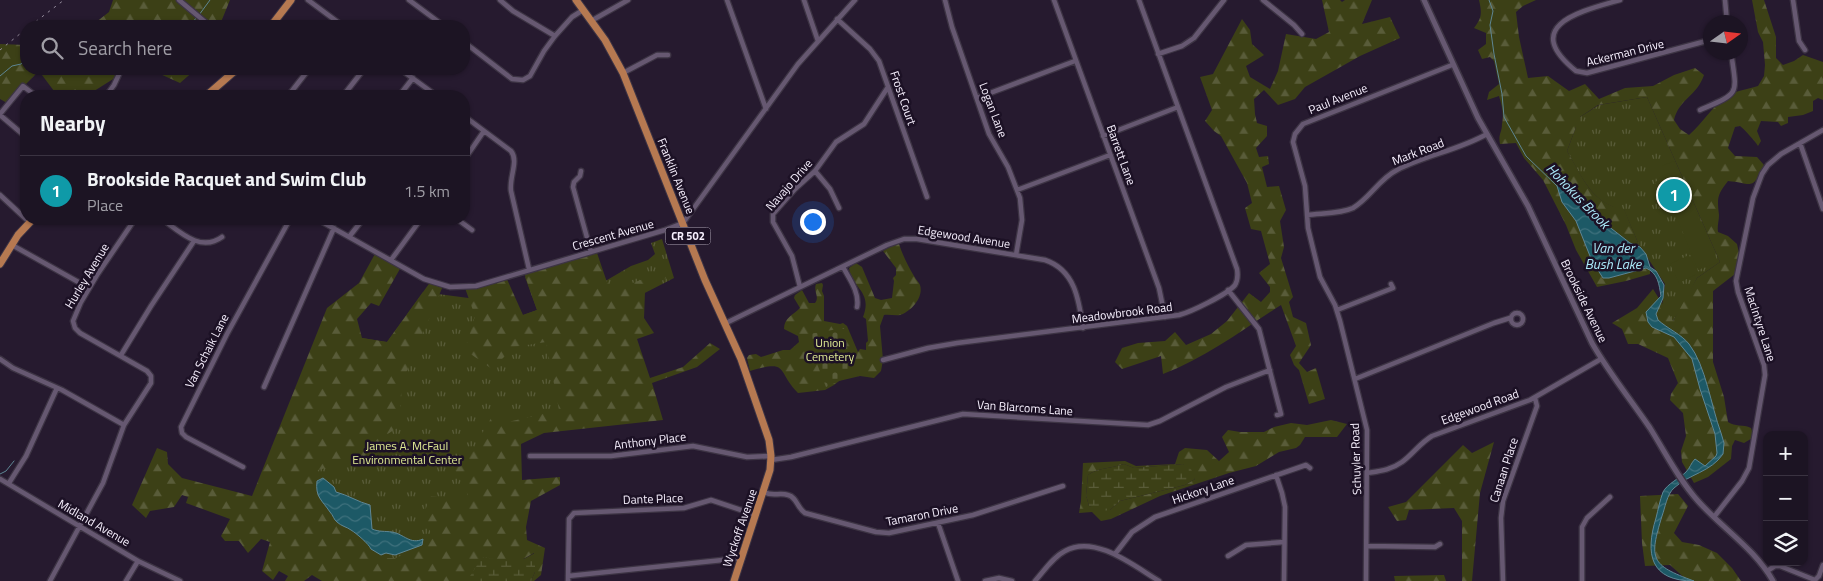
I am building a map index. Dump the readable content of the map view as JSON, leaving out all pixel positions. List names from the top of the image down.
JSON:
{
  "streets": {
    "main road": ["Franklin Avenue", "CR 502", "Wyckoff Avenue"],
    "street": [
      "Ackerman Drive",
      "Frost Court",
      "Paul Avenue",
      "Logan Lane",
      "Mark Road",
      "Barrett Lane",
      "Navajo Drive",
      "Crescent Avenue",
      "Edgewood Avenue",
      "Hurley Avenue",
      "Brookside Avenue",
      "Meadowbrook Road",
      "MacIntyre Lane",
      "Van Schaik Lane",
      "Edgewood Road",
      "Van Blarcoms Lane",
      "Anthony Place",
      "Schuyler Road",
      "Canaan Place",
      "Hickory Lane",
      "Dante Place",
      "Tamaron Drive",
      "Midland Avenue"
    ]
  },
  "crossings": [
    ["Frost Court", "Navajo Drive"],
    ["Paul Avenue", "Mark Road"],
    ["Paul Avenue", "Brookside Avenue"],
    ["Paul Avenue", "Schuyler Road"],
    ["Logan Lane", "Edgewood Avenue"],
    ["Mark Road", "Brookside Avenue"],
    ["Barrett Lane", "Meadowbrook Road"],
    ["Franklin Avenue", "Crescent Avenue"],
    ["Franklin Avenue", "Edgewood Avenue"],
    ["Franklin Avenue", "Van Blarcoms Lane"],
    ["Franklin Avenue", "Anthony Place"],
    ["Franklin Avenue", "Wyckoff Avenue"],
    ["Navajo Drive", "Edgewood Avenue"],
    ["Edgewood Avenue", "Meadowbrook Road"],
    ["Hurley Avenue", "Midland Avenue"],
    ["Brookside Avenue", "MacIntyre Lane"],
    ["Brookside Avenue", "Edgewood Road"],
    ["Edgewood Road", "Schuyler Road"],
    ["Edgewood Road", "Canaan Place"],
    ["Van Blarcoms Lane", "Anthony Place"],
    ["Dante Place", "Wyckoff Avenue"],
    ["Tamaron Drive", "Wyckoff Avenue"]
  ],
  "water": ["Hohokus Brook", "Van der Bush Lake"],
  "parks": ["Union Cemetery", "James A. McFaul Environmental Center"],
  "north": "right",
  "page": {
    "search": "Search here",
    "heading": "Nearby",
    "list": [
      {
        "mark": "1",
        "name": "Brookside Racquet and Swim Club",
        "note": "Place",
        "value": "1.5 km"
      }
    ],
    "pins": "1",
    "map_buttons": ["+", "−"]
  }
}
